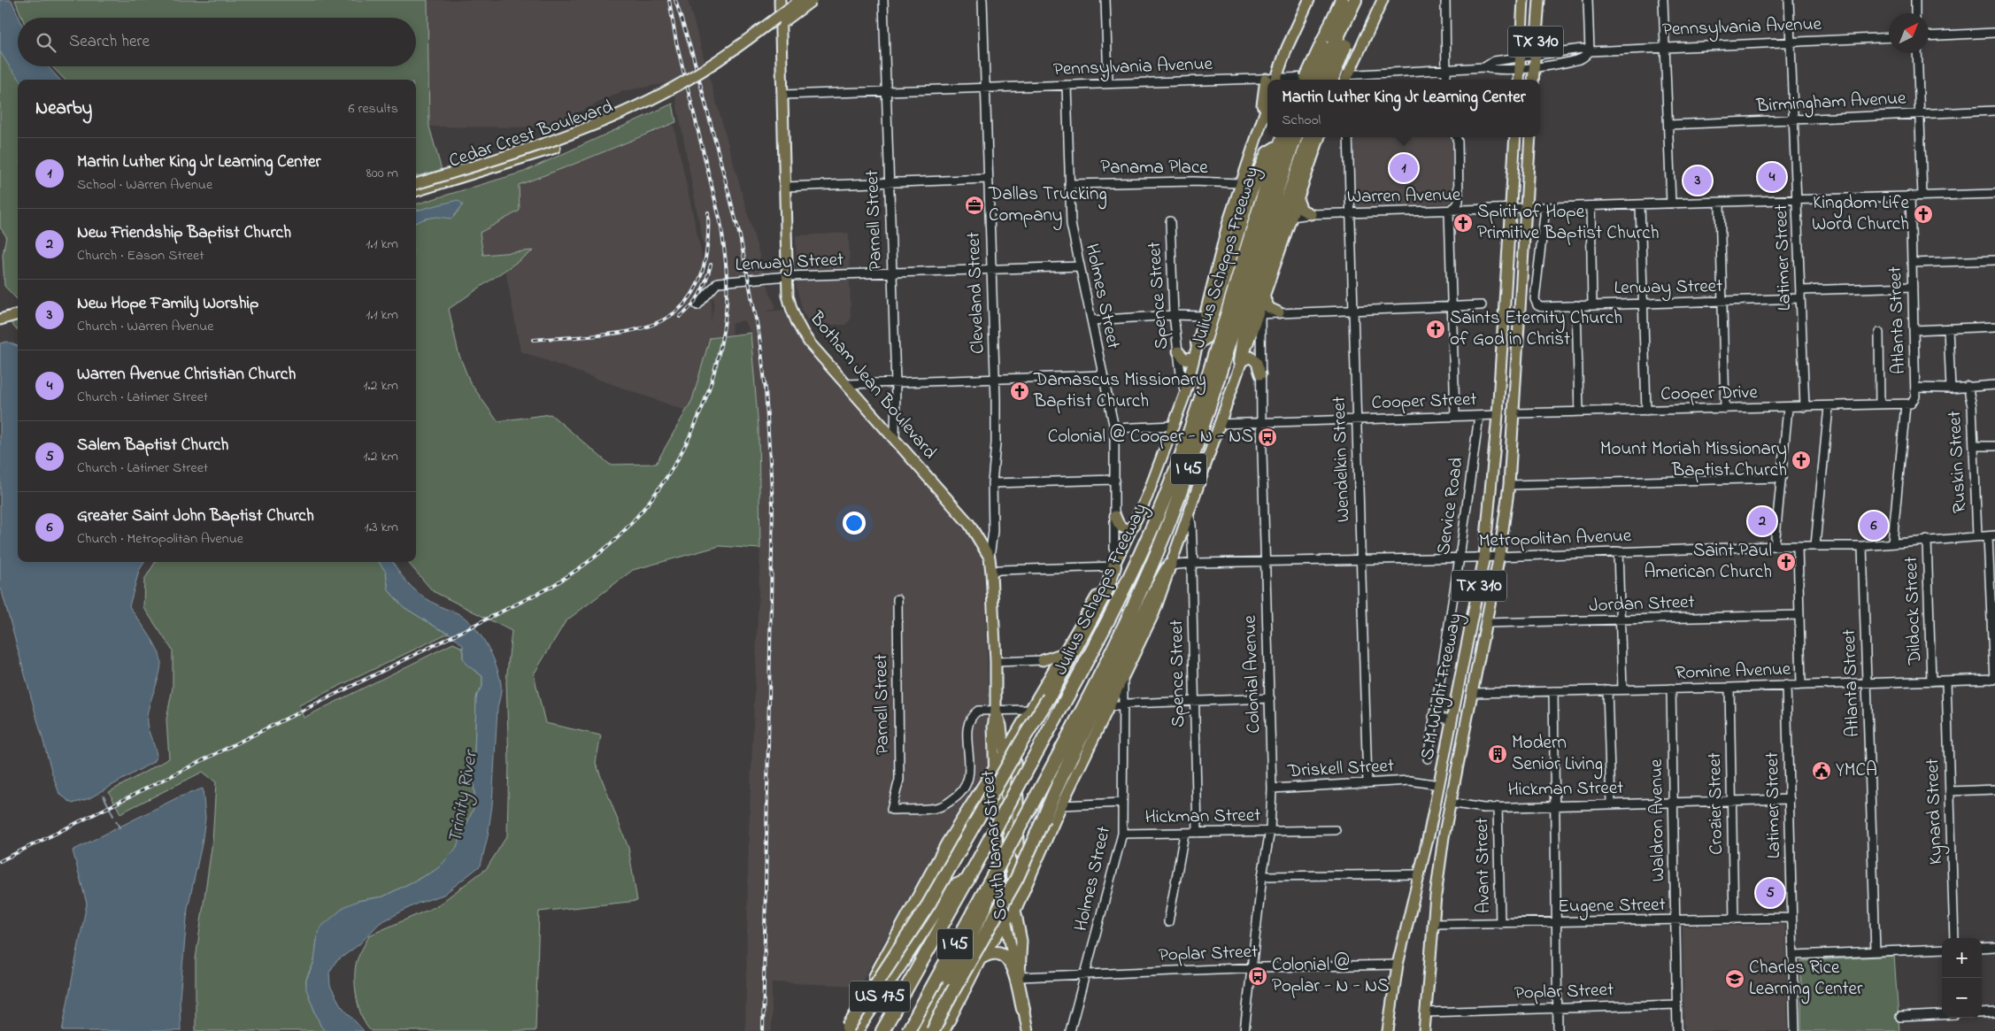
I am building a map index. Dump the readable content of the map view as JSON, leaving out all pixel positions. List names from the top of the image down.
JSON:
{
  "streets": {
    "highway": ["Julius Schepps Freeway", "I 45", "US 175"],
    "main road": [
      "TX 310",
      "Cedar Crest Boulevard",
      "Botham Jean Boulevard",
      "S M Wright Freeway",
      "South Lamar Street"
    ],
    "street": [
      "Pennsylvania Avenue",
      "Birmingham Avenue",
      "Panama Place",
      "Warren Avenue",
      "Parnell Street",
      "Latimer Street",
      "Lenway Street",
      "Cleveland Street",
      "Spence Street",
      "Holmes Street",
      "Atlanta Street",
      "Cooper Drive",
      "Cooper Street",
      "Wendelkin Street",
      "Ruskin Street",
      "Service Road",
      "Metropolitan Avenue",
      "Jordan Street",
      "Dildock Street",
      "Romine Avenue",
      "Colonial Avenue",
      "Driskell Street",
      "Hickman Street",
      "Crozier Street",
      "Kynard Street",
      "Waldron Avenue",
      "Avant Street",
      "Eugene Street",
      "Poplar Street"
    ]
  },
  "crossings": [
    ["Pennsylvania Avenue", "TX 310"],
    ["Pennsylvania Avenue", "Parnell Street"],
    ["Pennsylvania Avenue", "Latimer Street"],
    ["Pennsylvania Avenue", "Cleveland Street"],
    ["Pennsylvania Avenue", "Holmes Street"],
    ["Pennsylvania Avenue", "Botham Jean Boulevard"],
    ["Birmingham Avenue", "Latimer Street"],
    ["Panama Place", "Julius Schepps Freeway"],
    ["Panama Place", "Holmes Street"],
    ["Warren Avenue", "Latimer Street"],
    ["Warren Avenue", "Lenway Street"],
    ["Warren Avenue", "Atlanta Street"],
    ["Warren Avenue", "Wendelkin Street"],
    ["Warren Avenue", "S M Wright Freeway"],
    ["Parnell Street", "Lenway Street"],
    ["Parnell Street", "Botham Jean Boulevard"],
    ["Parnell Street", "South Lamar Street"],
    ["Julius Schepps Freeway", "Spence Street"],
    ["Julius Schepps Freeway", "Holmes Street"],
    ["Julius Schepps Freeway", "Botham Jean Boulevard"],
    ["Julius Schepps Freeway", "South Lamar Street"],
    ["Julius Schepps Freeway", "US 175"],
    ["Latimer Street", "Lenway Street"],
    ["Latimer Street", "Cooper Drive"],
    ["Latimer Street", "Romine Avenue"],
    ["Latimer Street", "Hickman Street"],
    ["Latimer Street", "Eugene Street"],
    ["Lenway Street", "Cleveland Street"],
    ["Lenway Street", "Holmes Street"],
    ["Lenway Street", "Atlanta Street"],
    ["Lenway Street", "Botham Jean Boulevard"],
    ["Cleveland Street", "Botham Jean Boulevard"],
    ["Spence Street", "Metropolitan Avenue"],
    ["Spence Street", "Hickman Street"],
    ["Holmes Street", "Hickman Street"],
    ["Holmes Street", "Poplar Street"],
    ["Atlanta Street", "Cooper Drive"],
    ["Atlanta Street", "Metropolitan Avenue"],
    ["Atlanta Street", "Romine Avenue"],
    ["Botham Jean Boulevard", "South Lamar Street"],
    ["Cooper Drive", "S M Wright Freeway"],
    ["Cooper Street", "Wendelkin Street"],
    ["Cooper Street", "Service Road"],
    ["Cooper Street", "Colonial Avenue"],
    ["Cooper Street", "S M Wright Freeway"],
    ["Wendelkin Street", "Metropolitan Avenue"],
    ["Wendelkin Street", "Driskell Street"],
    ["Ruskin Street", "Metropolitan Avenue"],
    ["Service Road", "Metropolitan Avenue"],
    ["Metropolitan Avenue", "Dildock Street"],
    ["Metropolitan Avenue", "Colonial Avenue"],
    ["Metropolitan Avenue", "S M Wright Freeway"],
    ["Jordan Street", "S M Wright Freeway"],
    ["Dildock Street", "Romine Avenue"],
    ["Romine Avenue", "S M Wright Freeway"],
    ["Romine Avenue", "Crozier Street"],
    ["Romine Avenue", "Kynard Street"],
    ["Romine Avenue", "Waldron Avenue"],
    ["Colonial Avenue", "Driskell Street"],
    ["Colonial Avenue", "Hickman Street"],
    ["Colonial Avenue", "Poplar Street"],
    ["S M Wright Freeway", "Driskell Street"],
    ["S M Wright Freeway", "Hickman Street"],
    ["S M Wright Freeway", "Eugene Street"],
    ["S M Wright Freeway", "Poplar Street"],
    ["Hickman Street", "Crozier Street"],
    ["Hickman Street", "Waldron Avenue"],
    ["Hickman Street", "Avant Street"],
    ["Crozier Street", "Eugene Street"],
    ["Waldron Avenue", "Eugene Street"],
    ["Waldron Avenue", "Poplar Street"],
    ["South Lamar Street", "Poplar Street"],
    ["Avant Street", "Eugene Street"]
  ],
  "water": ["Trinity River"],
  "places": {
    "office": ["Dallas Trucking Company"],
    "church": [
      "Kingdom Life Word Church",
      "Spirit of Hope Primitive Baptist Church",
      "Saints Eternity Church of God in Christ",
      "Damascus Missionary Baptist Church",
      "Mount Moriah Missionary Baptist Church",
      "Saint Paul American Church"
    ],
    "bus stop": ["Colonial @ Cooper - N - NS", "Colonial @ Poplar - N - NS"],
    "building": ["Modern Senior Living"],
    "public building": ["YMCA"],
    "school or university": ["Charles Rice Learning Center"]
  },
  "north": "top right",
  "page": {
    "search": "Search here",
    "popup": ["Martin Luther King Jr Learning Center", "School"],
    "heading": ["Nearby", "6 results"],
    "list": [
      {
        "mark": "1",
        "name": "Martin Luther King Jr Learning Center",
        "note": "School · Warren Avenue",
        "value": "800 m"
      },
      {
        "mark": "2",
        "name": "New Friendship Baptist Church",
        "note": "Church · Eason Street",
        "value": "1.1 km"
      },
      {
        "mark": "3",
        "name": "New Hope Family Worship",
        "note": "Church · Warren Avenue",
        "value": "1.1 km"
      },
      {
        "mark": "4",
        "name": "Warren Avenue Christian Church",
        "note": "Church · Latimer Street",
        "value": "1.2 km"
      },
      {
        "mark": "5",
        "name": "Salem Baptist Church",
        "note": "Church · Latimer Street",
        "value": "1.2 km"
      },
      {
        "mark": "6",
        "name": "Greater Saint John Baptist Church",
        "note": "Church · Metropolitan Avenue",
        "value": "1.3 km"
      }
    ],
    "pins": [
      "1",
      "4",
      "3",
      "2",
      "6",
      "5"
    ],
    "map_buttons": ["+", "−"]
  }
}
